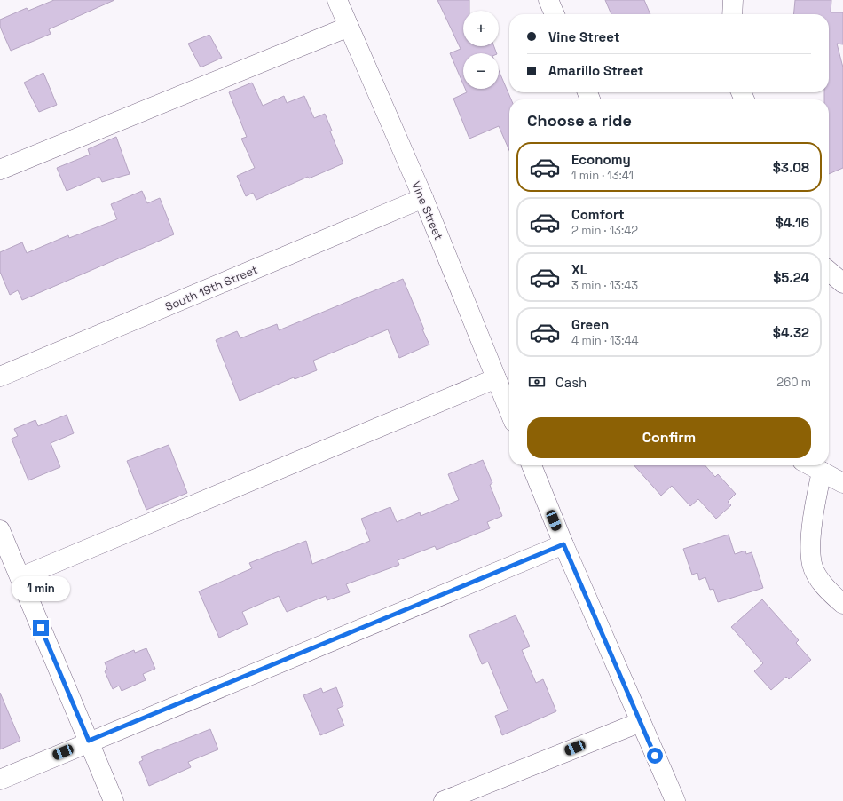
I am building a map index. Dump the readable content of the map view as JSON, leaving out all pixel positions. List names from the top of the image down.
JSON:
{
  "streets": {
    "street": ["Vine Street", "South 19th Street"]
  },
  "crossings": [
    ["Vine Street", "South 19th Street"]
  ],
  "page": {
    "map_buttons": ["+", "−"],
    "banner": ["Vine Street", "Amarillo Street"],
    "heading": "Choose a ride",
    "list": [
      {
        "name": "Economy",
        "note": "1 min · 13:41",
        "value": "$3.08"
      },
      {
        "name": "Comfort",
        "note": "2 min · 13:42",
        "value": "$4.16"
      },
      {
        "name": "XL",
        "note": "3 min · 13:43",
        "value": "$5.24"
      },
      {
        "name": "Green",
        "note": "4 min · 13:44",
        "value": "$4.32"
      }
    ],
    "pay": ["Cash", "260 m"],
    "buttons": "Confirm",
    "bubble": "1 min"
  }
}
